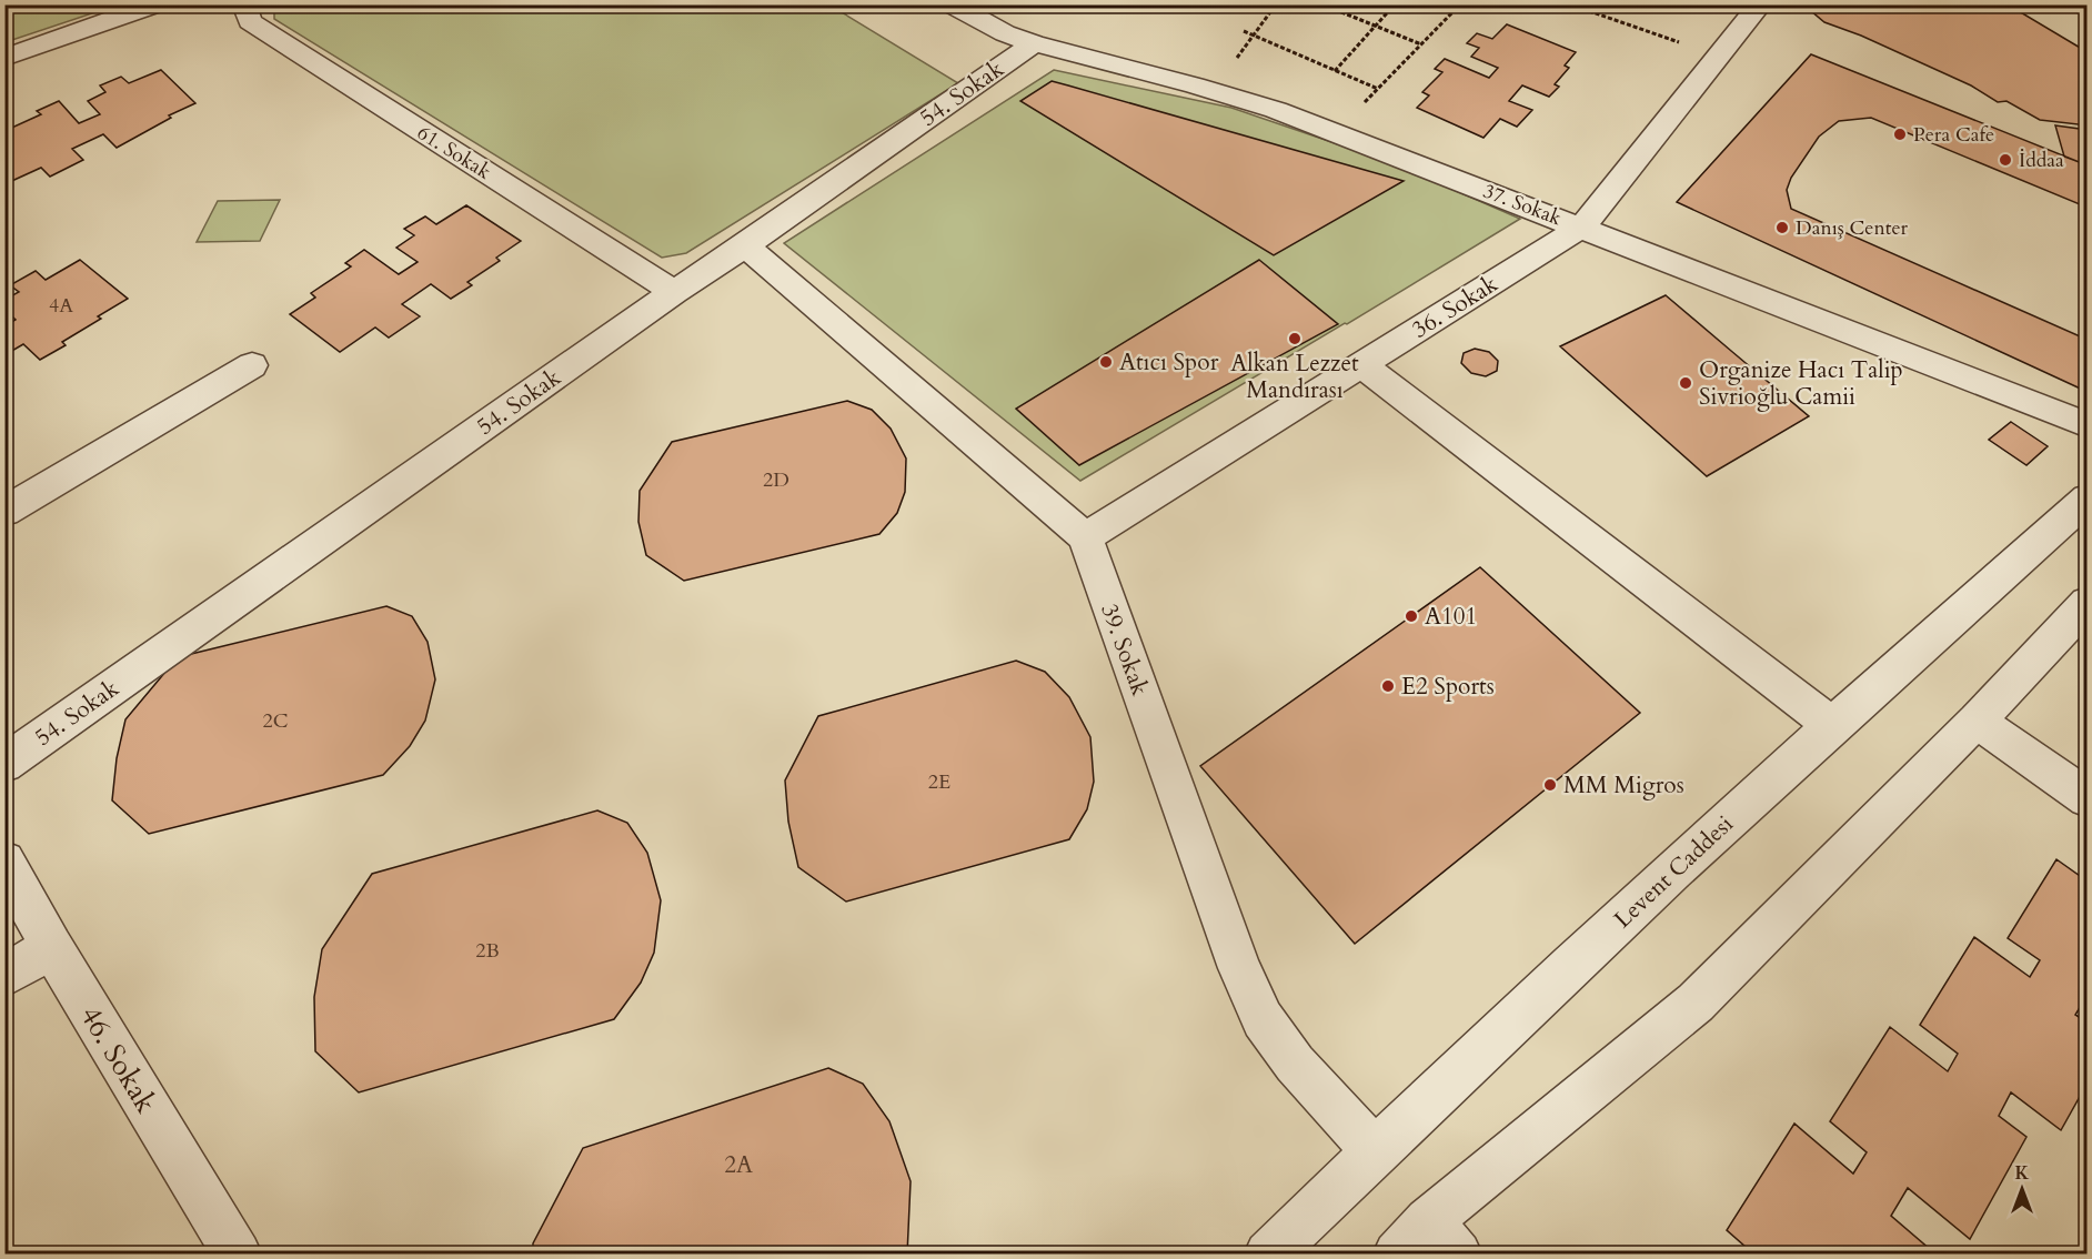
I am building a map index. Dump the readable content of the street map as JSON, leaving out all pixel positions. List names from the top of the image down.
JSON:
{
  "streets": {
    "street": [
      "54. Sokak",
      "61. Sokak",
      "37. Sokak",
      "36. Sokak",
      "39. Sokak",
      "Levent Caddesi",
      "46. Sokak"
    ]
  },
  "crossings": [
    ["54. Sokak", "61. Sokak"],
    ["54. Sokak", "37. Sokak"],
    ["54. Sokak", "39. Sokak"],
    ["37. Sokak", "36. Sokak"],
    ["36. Sokak", "39. Sokak"],
    ["39. Sokak", "Levent Caddesi"]
  ],
  "places": [
    "Pera Cafe",
    "İddaa",
    "Danış Center",
    "Alkan Lezzet Mandırası",
    "Atıcı Spor",
    "Organize Hacı Talip Sivrioğlu Camii",
    "A101",
    "E2 Sports",
    "MM Migros"
  ],
  "house_numbers": [
    "4A",
    "2D",
    "2C",
    "2E",
    "2B",
    "2A"
  ],
  "north": "top"
}
